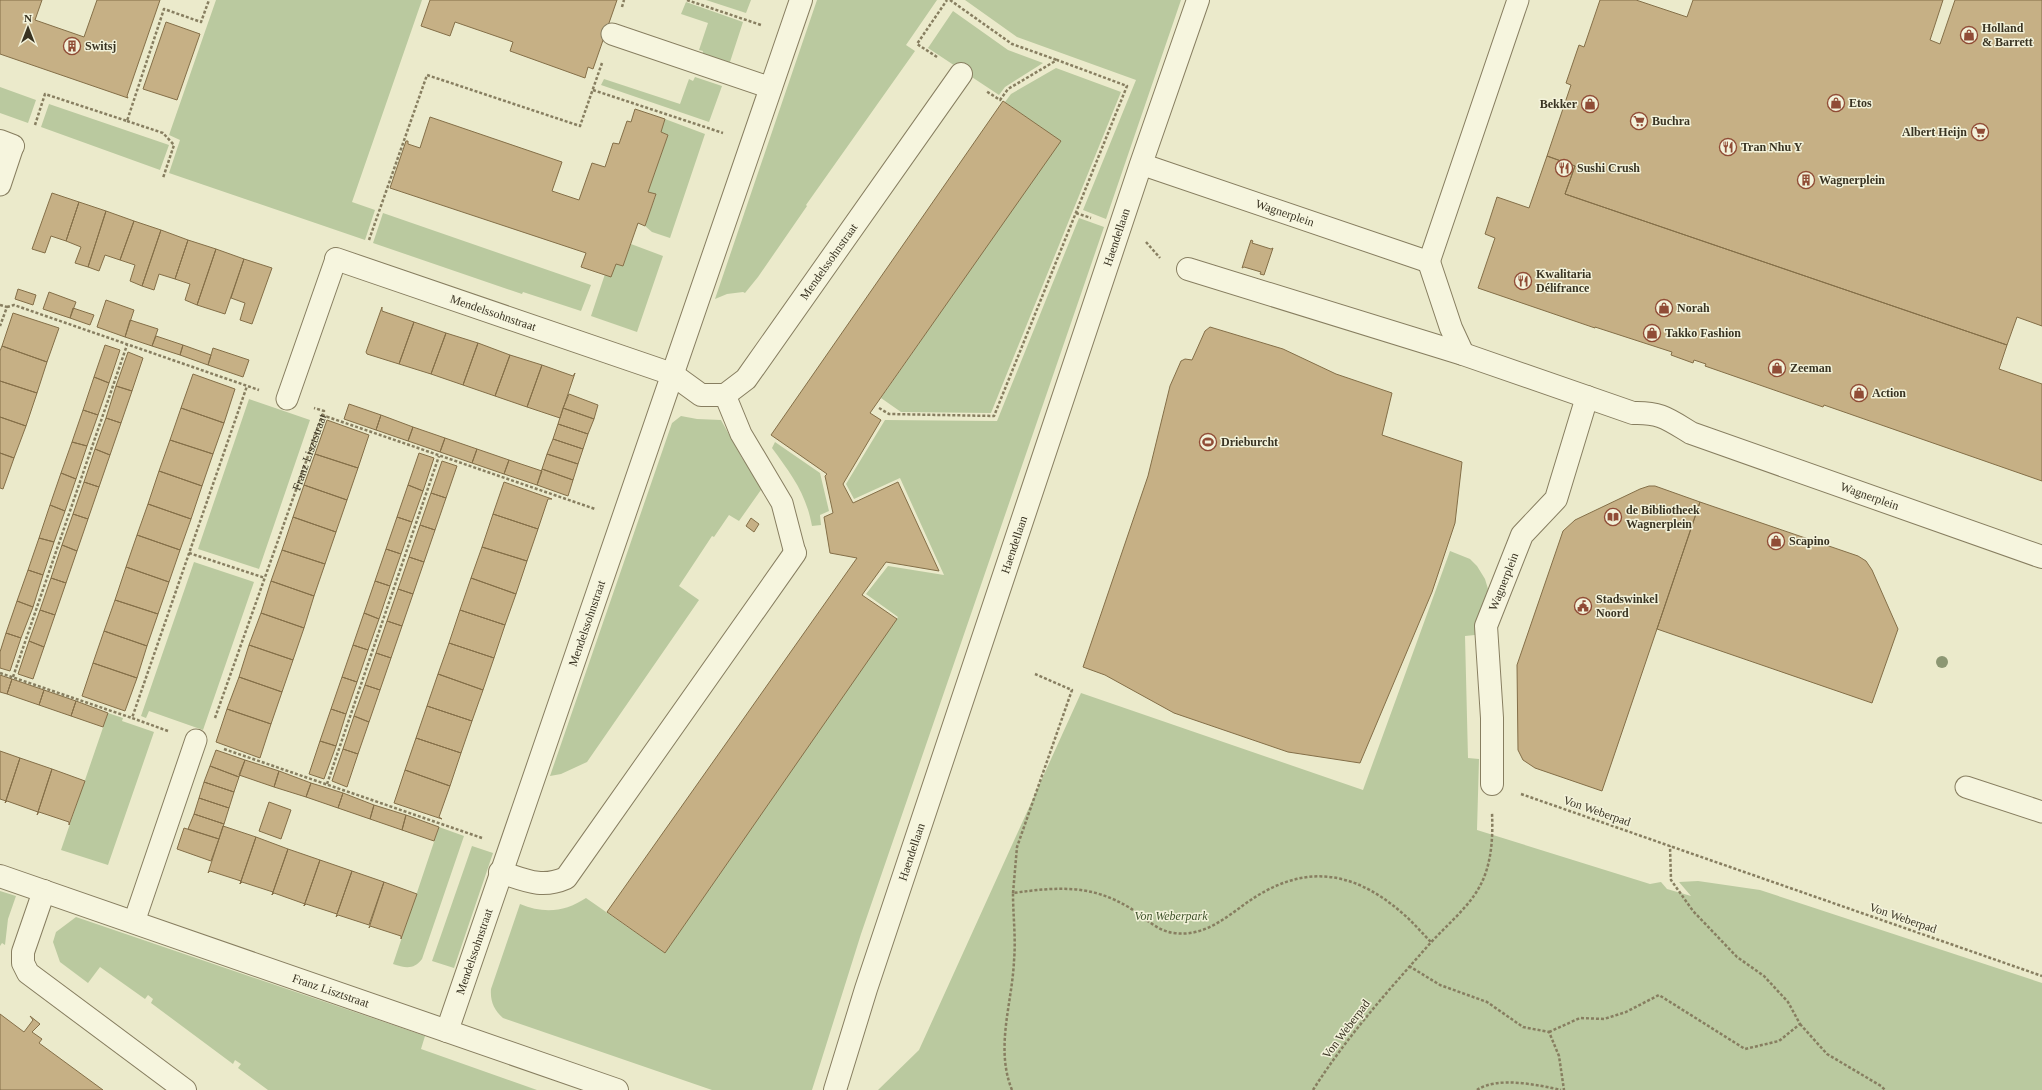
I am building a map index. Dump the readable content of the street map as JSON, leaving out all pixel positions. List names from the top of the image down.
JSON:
{
  "streets": {
    "street": [
      "Wagnerplein",
      "Haendellaan",
      "Mendelssohnstraat",
      "Franz Lisztstraat"
    ],
    "path": ["Von Weberpad"]
  },
  "crossings": [
    ["Wagnerplein", "Haendellaan"],
    ["Wagnerplein", "Von Weberpad"],
    ["Mendelssohnstraat", "Franz Lisztstraat"]
  ],
  "parks": ["Von Weberpark"],
  "places": {
    "shop": [
      "Holland & Barrett",
      "Etos",
      "Bekker",
      "Norah",
      "Takko Fashion",
      "Zeeman",
      "Action",
      "Scapino"
    ],
    "building": ["Switsj", "Wagnerplein"],
    "supermarket": ["Buchra", "Albert Heijn"],
    "restaurant": ["Tran Nhu Y", "Sushi Crush", "Kwalitaria Délifrance"],
    "sports": ["Drieburcht"],
    "library": ["de Bibliotheek Wagnerplein"],
    "public building": ["Stadswinkel Noord"]
  },
  "north": "top"
}
